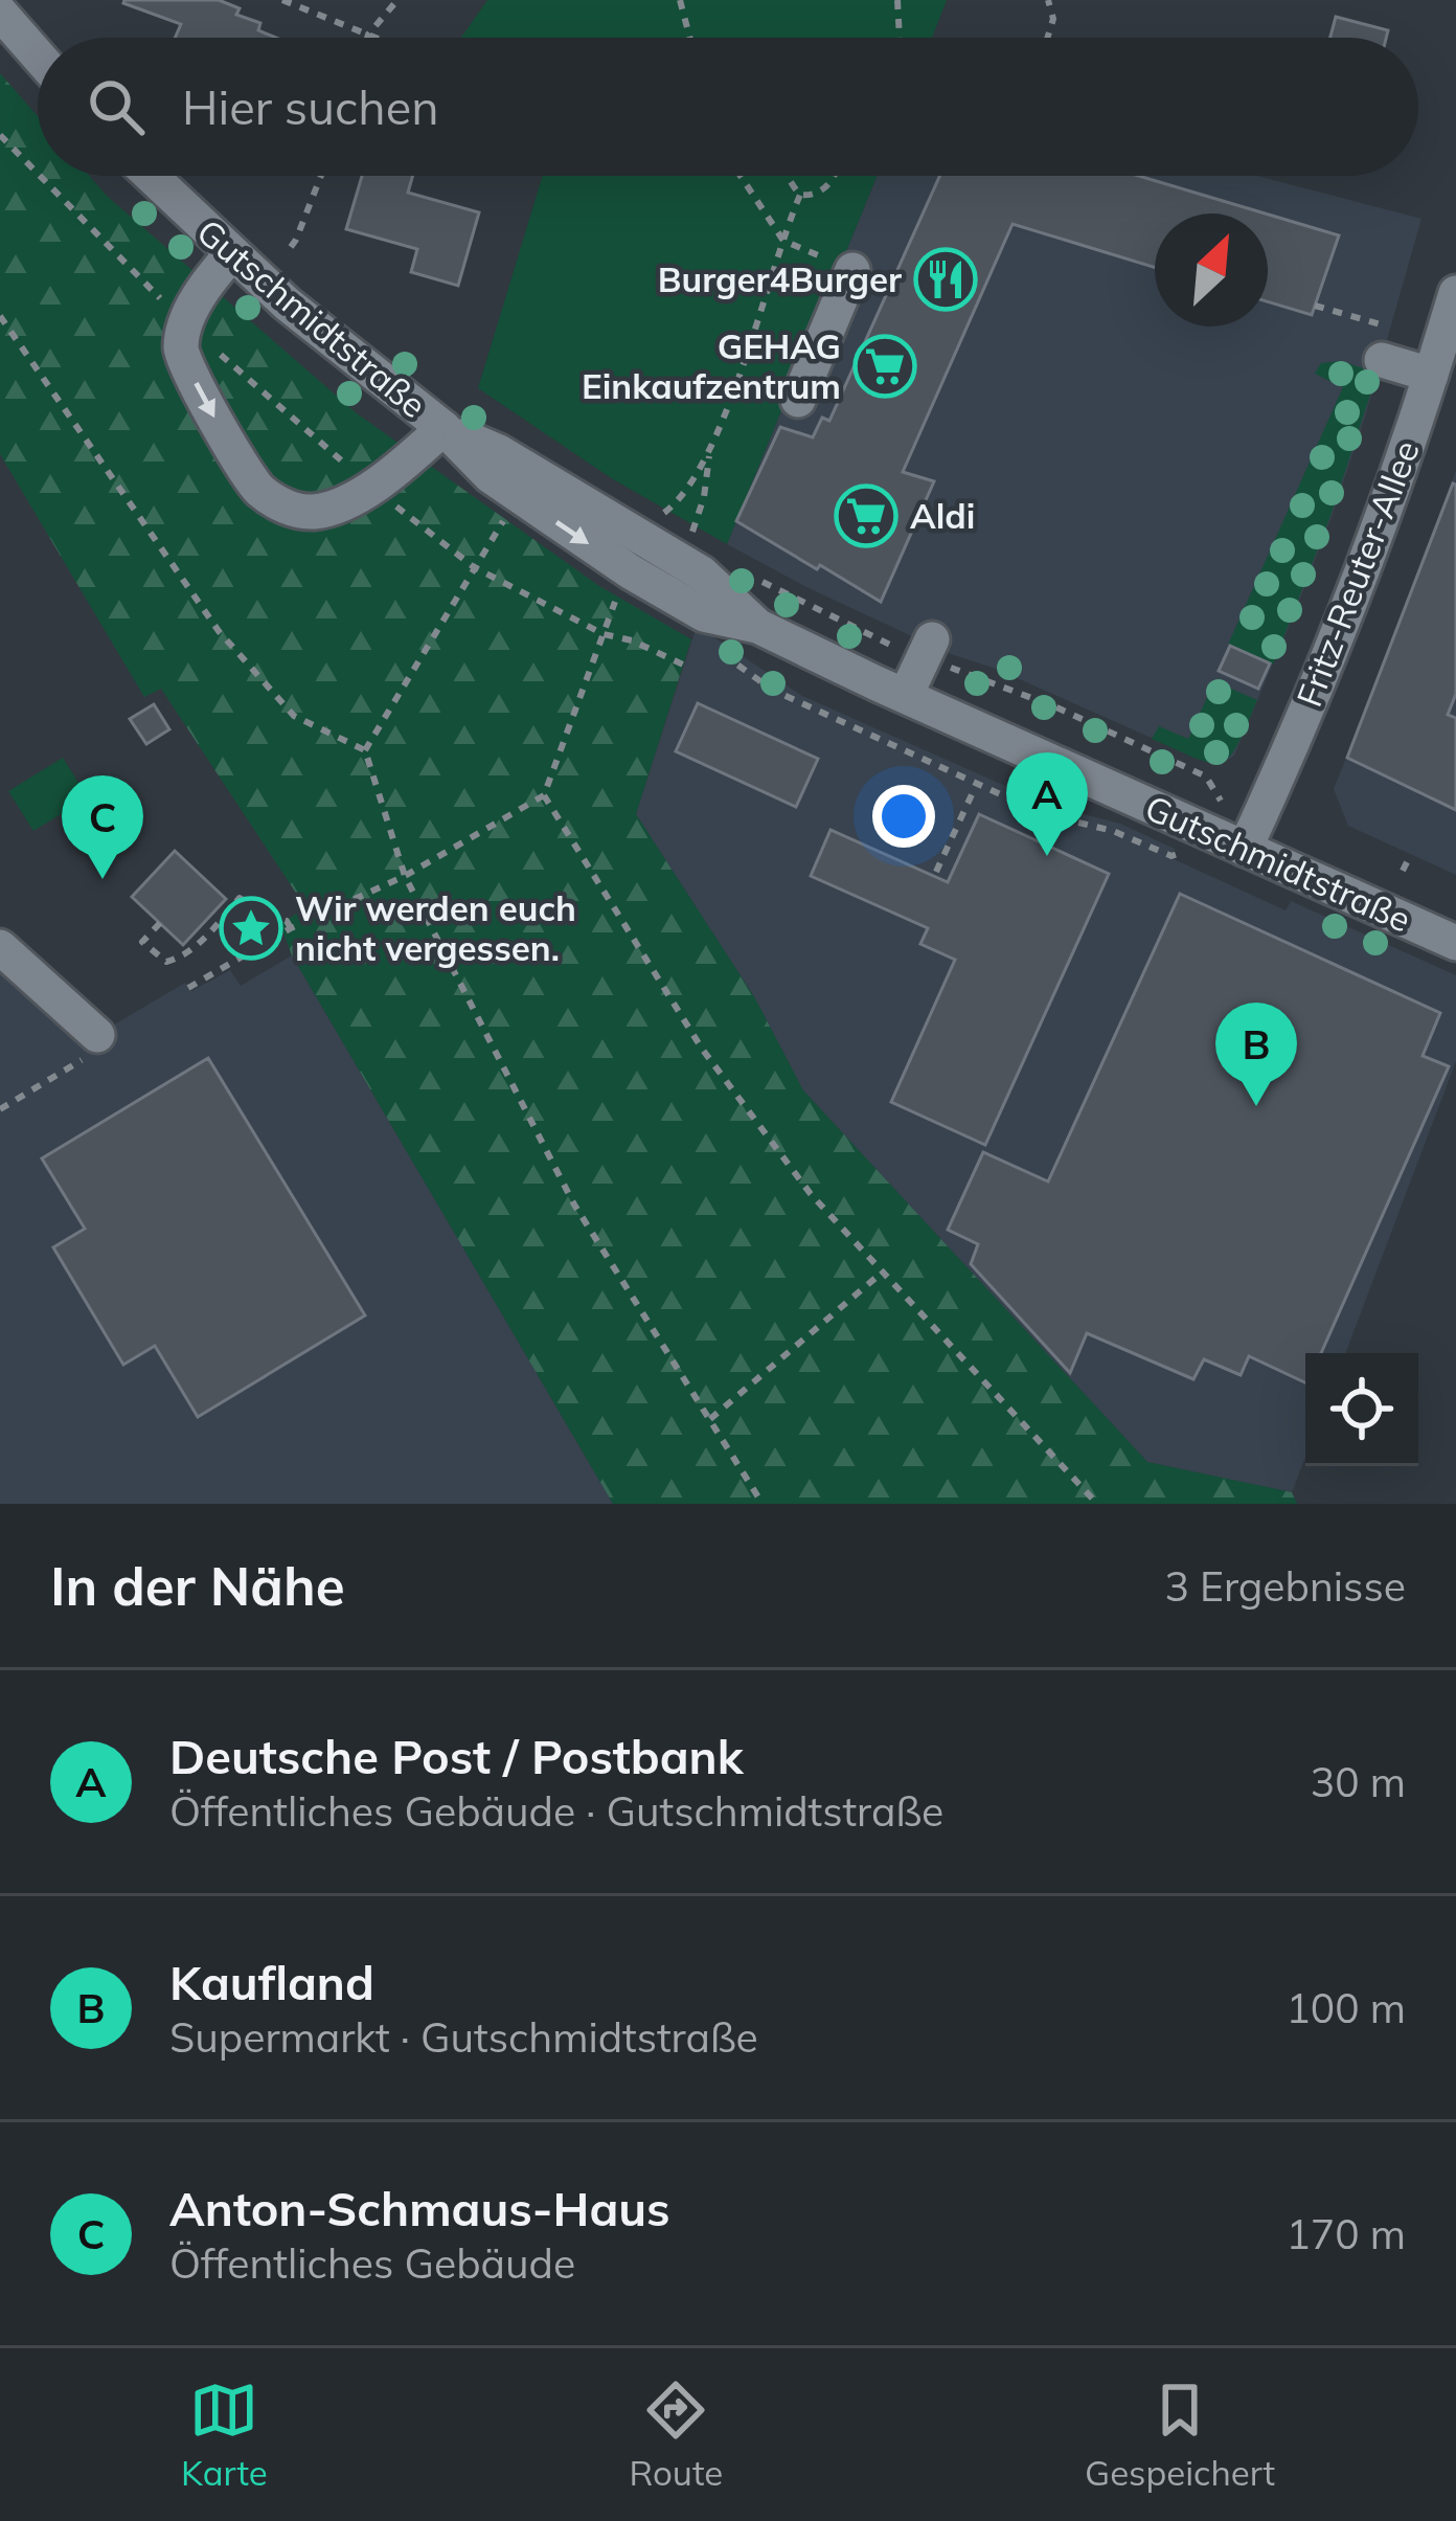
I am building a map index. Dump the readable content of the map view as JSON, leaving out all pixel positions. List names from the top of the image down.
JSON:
{
  "streets": {
    "street": ["Gutschmidtstraße", "Fritz-Reuter-Allee"]
  },
  "crossings": [
    ["Gutschmidtstraße", "Fritz-Reuter-Allee"]
  ],
  "places": {
    "restaurant": ["Burger4Burger"],
    "supermarket": ["GEHAG Einkaufzentrum", "Aldi"],
    "place": ["Wir werden euch nicht vergessen."]
  },
  "north": "top right",
  "page": {
    "search": "Hier suchen",
    "pins": ["A", "C", "B"],
    "heading": ["In der Nähe", "3 Ergebnisse"],
    "list": [
      {
        "mark": "A",
        "name": "Deutsche Post / Postbank",
        "note": "Öffentliches Gebäude · Gutschmidtstraße",
        "value": "30 m"
      },
      {
        "mark": "B",
        "name": "Kaufland",
        "note": "Supermarkt · Gutschmidtstraße",
        "value": "100 m"
      },
      {
        "mark": "C",
        "name": "Anton-Schmaus-Haus",
        "note": "Öffentliches Gebäude",
        "value": "170 m"
      }
    ],
    "nav": ["Karte", "Route", "Gespeichert"]
  }
}
